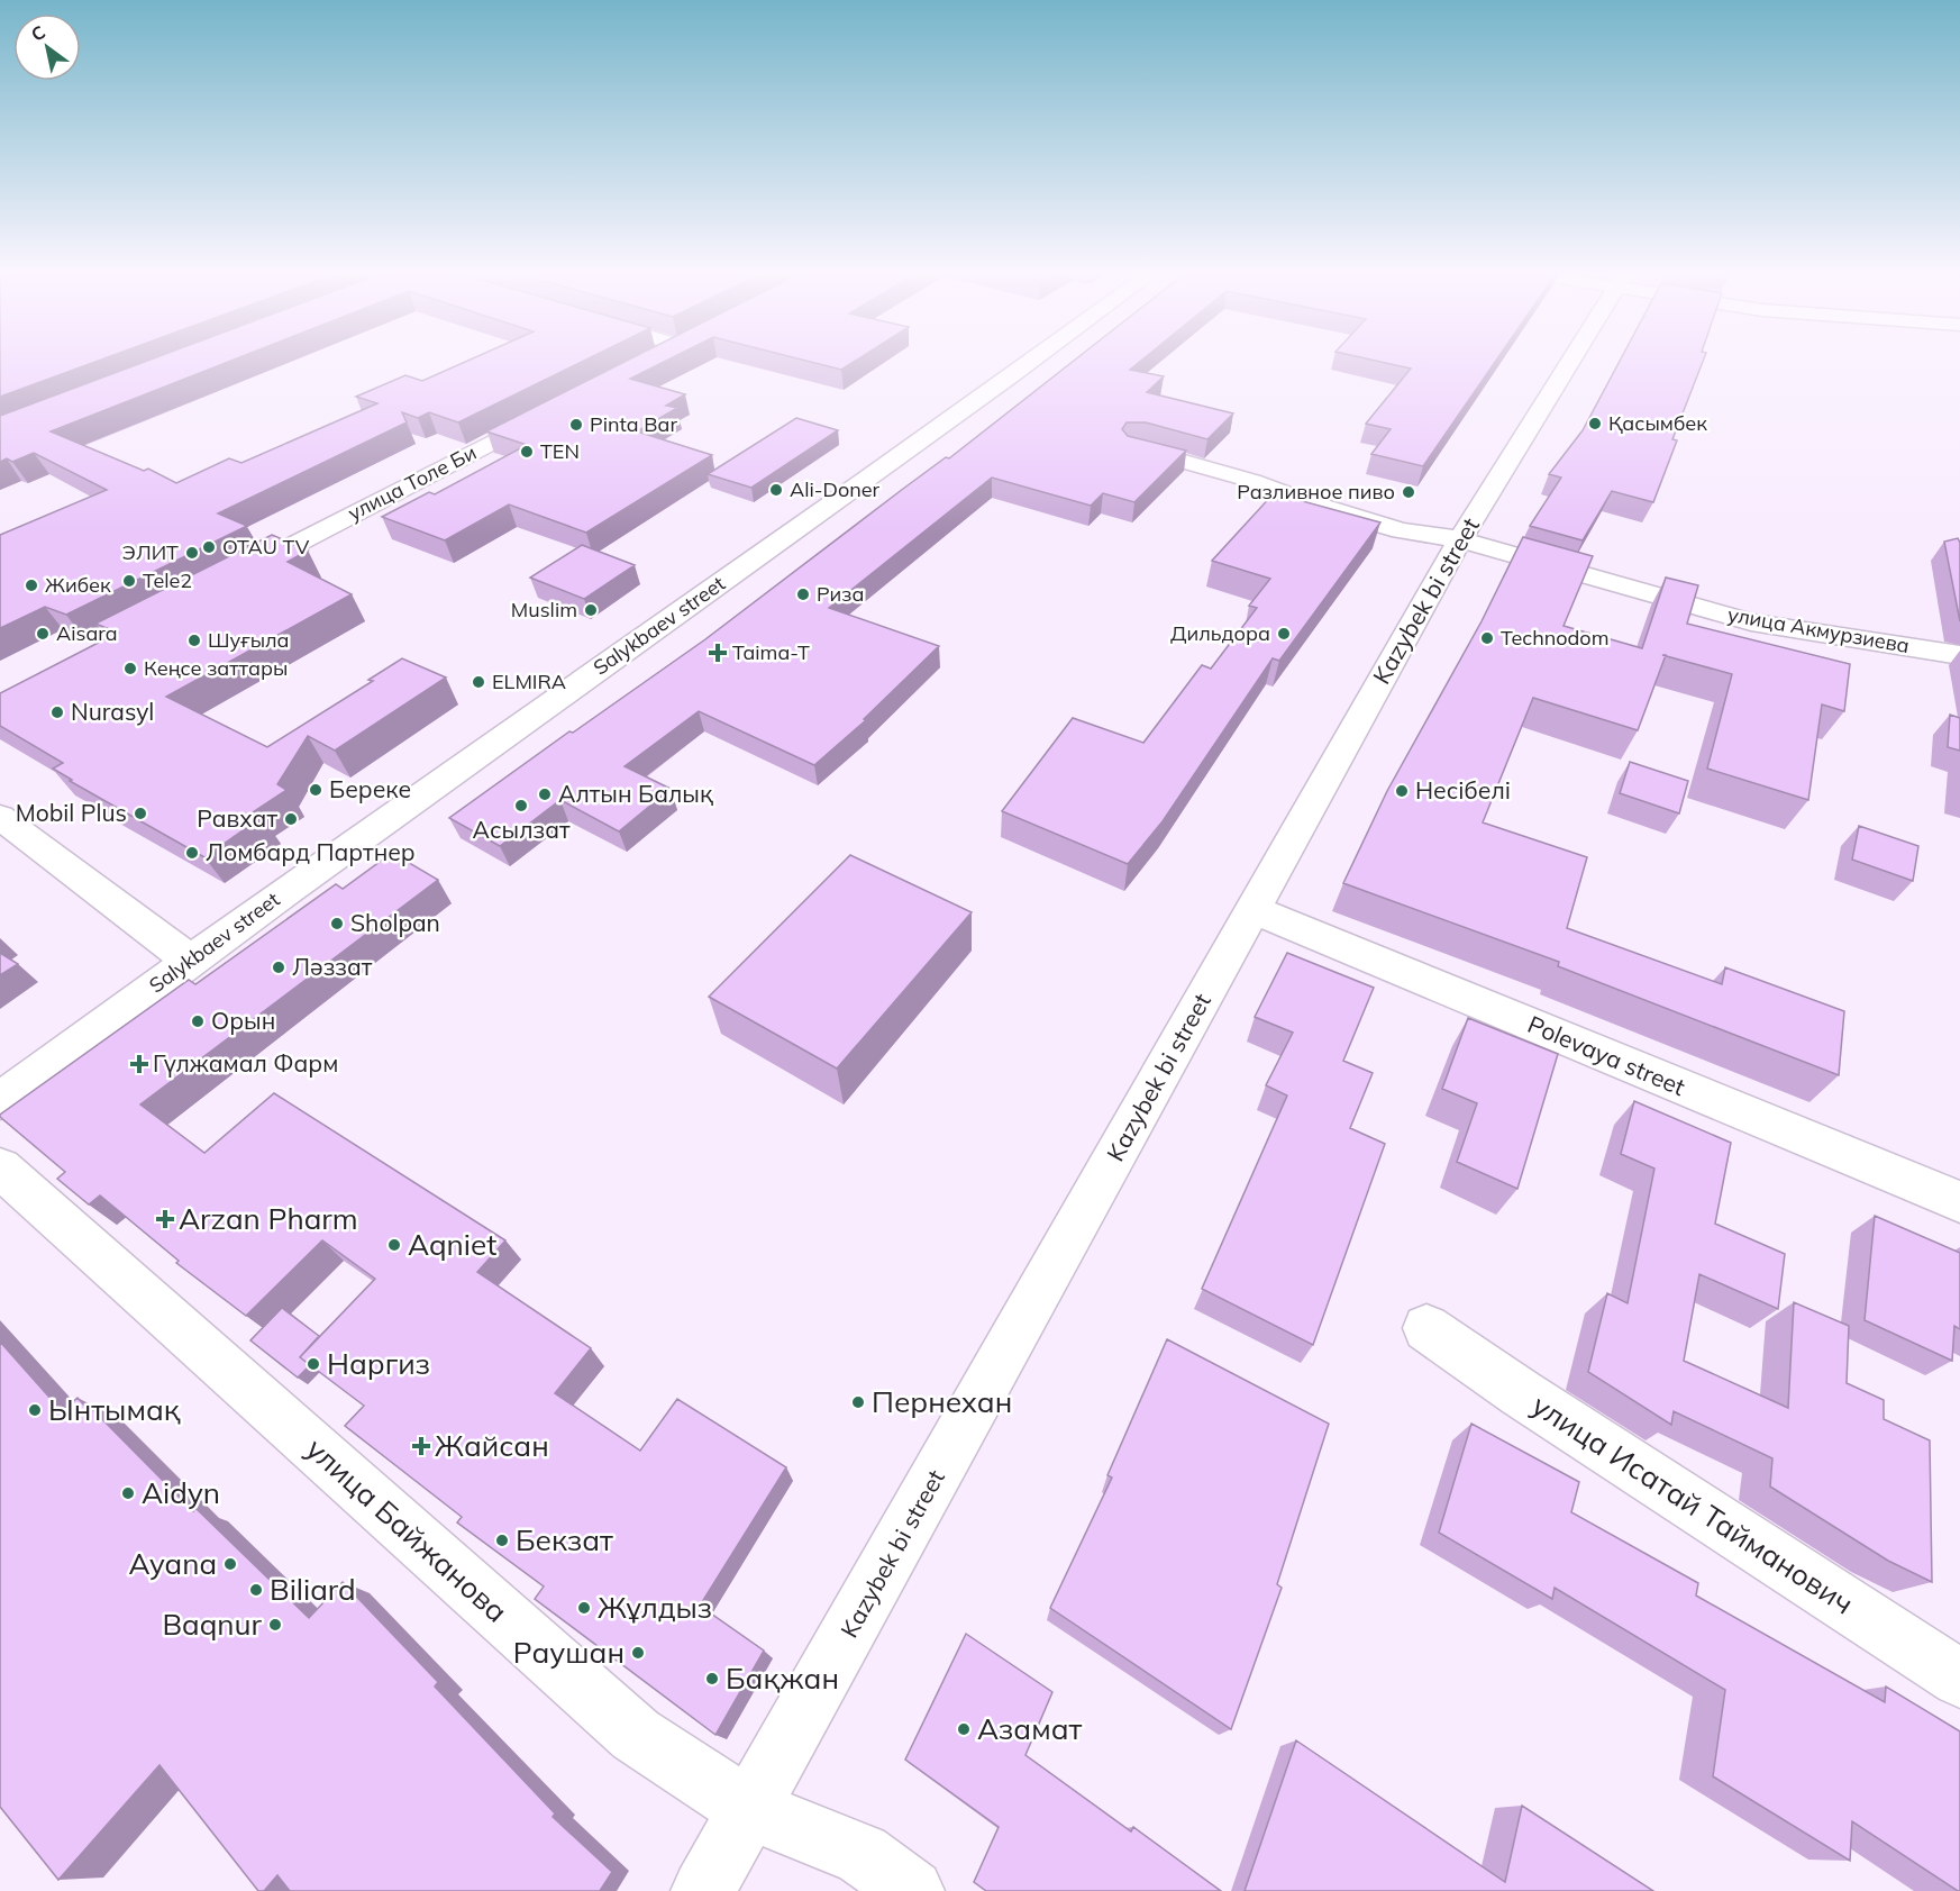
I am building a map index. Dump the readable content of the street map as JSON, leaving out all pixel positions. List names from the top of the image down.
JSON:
{
  "streets": {
    "street": [
      "улица Толе Би",
      "Kazybek bi street",
      "Salykbaev street",
      "улица Акмурзиева",
      "Polevaya street",
      "улица Исатай Тайманович",
      "улица Байжанова"
    ]
  },
  "crossings": [
    ["Kazybek bi street", "улица Акмурзиева"],
    ["Kazybek bi street", "Polevaya street"],
    ["Kazybek bi street", "улица Байжанова"]
  ],
  "places": {
    "other": [
      "Қасымбек",
      "Pinta Bar",
      "TEN",
      "Ali-Doner",
      "Разливное пиво",
      "OTAU TV",
      "ЭЛИТ",
      "Tele2",
      "Жибек",
      "Риза",
      "Muslim",
      "Aisara",
      "Дильдора",
      "Technodom",
      "Шуғыла",
      "Кеңсе заттары",
      "ELMIRA",
      "Nurasyl",
      "Береке",
      "Несібелі",
      "Алтын Балық",
      "Асылзат",
      "Mobil Plus",
      "Равхат",
      "Ломбард Партнер",
      "Sholpan",
      "Ләззат",
      "Орын",
      "Aqniet",
      "Наргиз",
      "Пернехан",
      "Ынтымақ",
      "Aidyn",
      "Бекзат",
      "Ayana",
      "Biliard",
      "Жұлдыз",
      "Baqnur",
      "Раушан",
      "Бақжан",
      "Азамат"
    ],
    "health": [
      "Taima-T",
      "Гүлжамал Фарм",
      "Arzan Pharm",
      "Жайсан"
    ]
  },
  "north": "top left"
}
